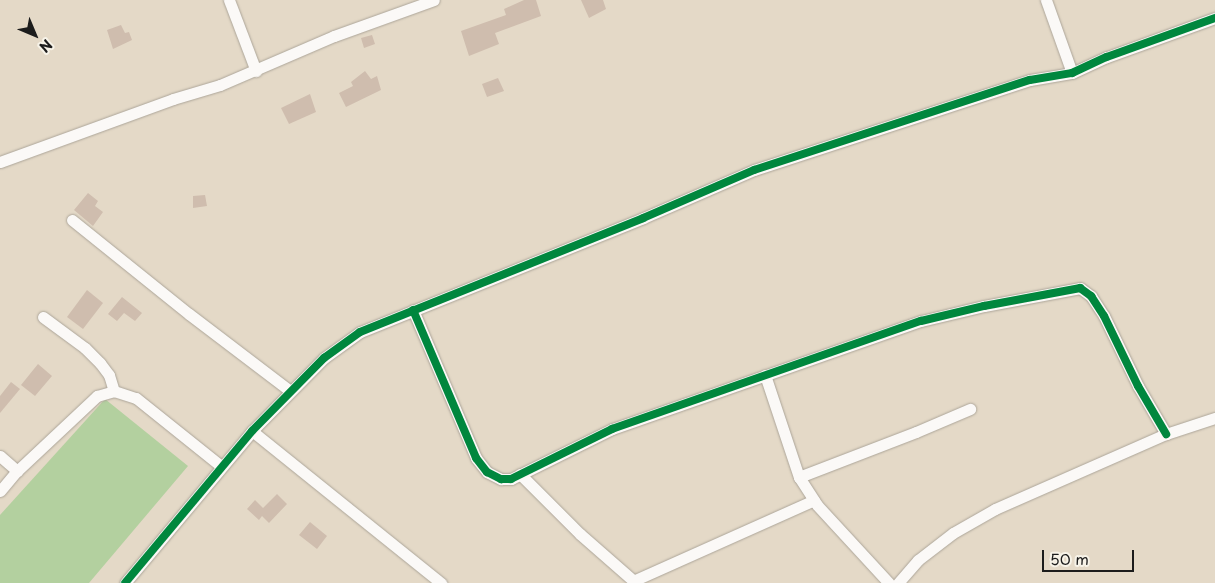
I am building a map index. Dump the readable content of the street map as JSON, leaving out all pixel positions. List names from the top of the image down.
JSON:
{
  "scale_bar": "50 m",
  "north": "bottom right"
}
